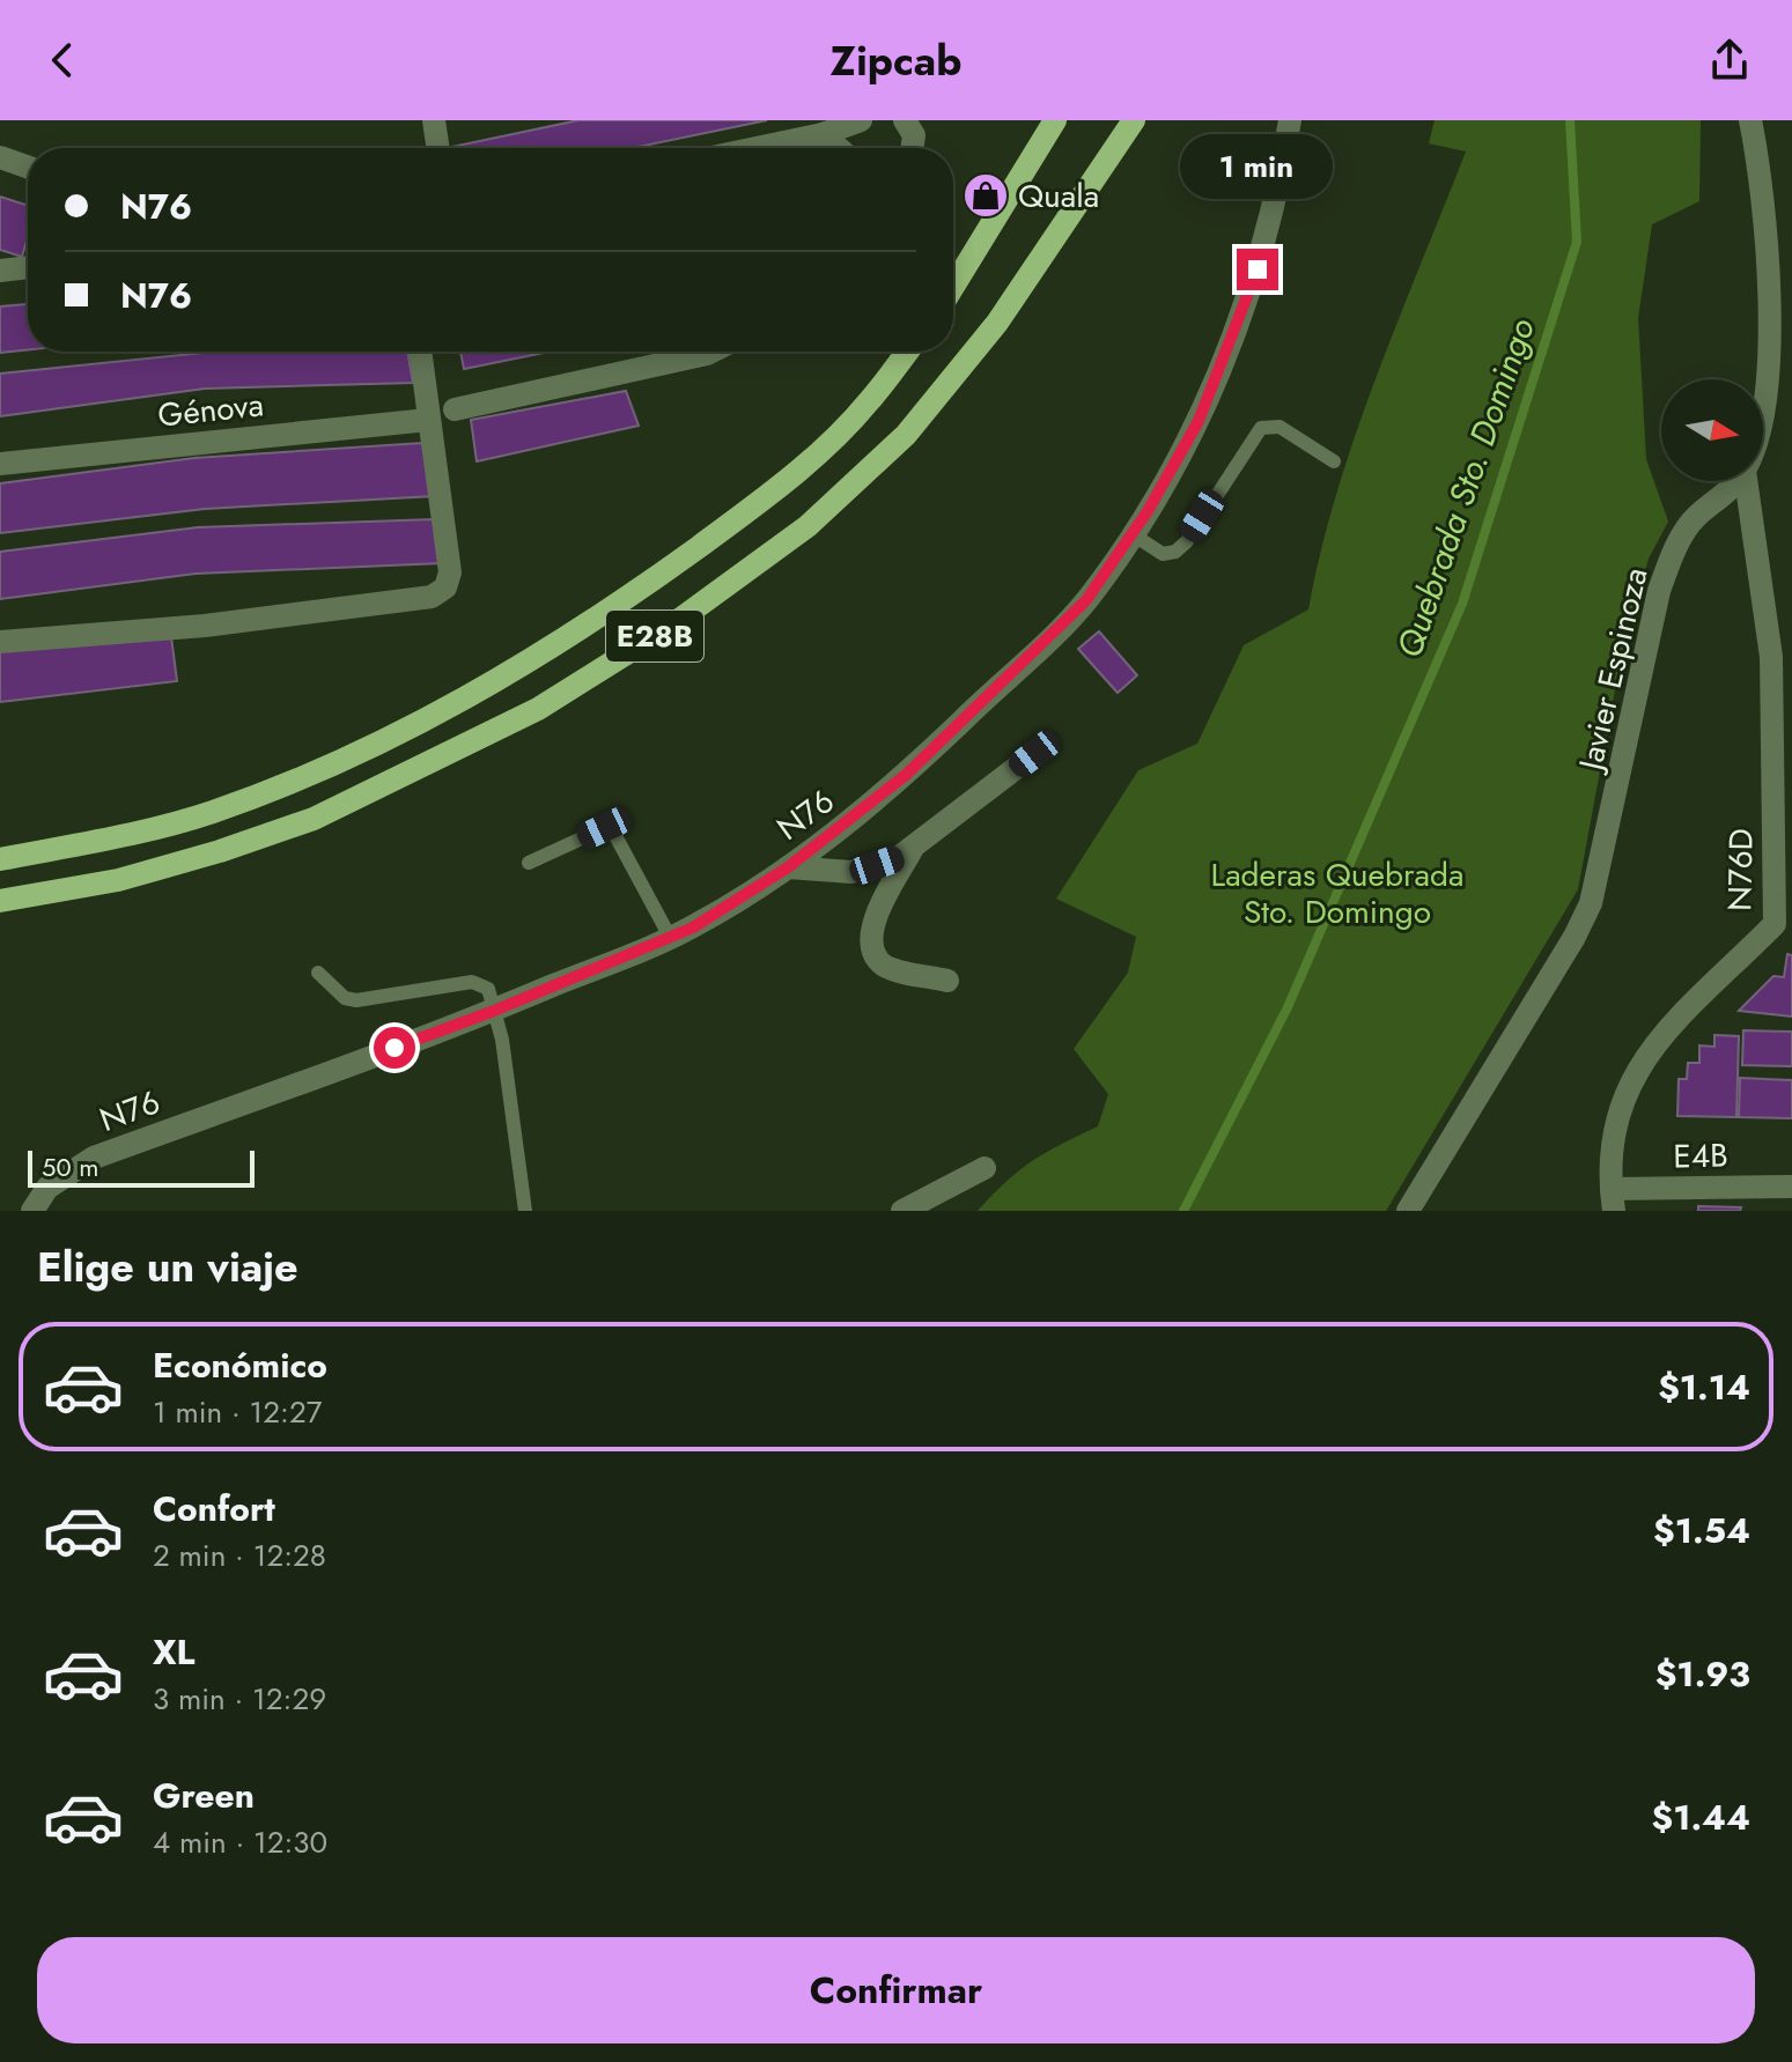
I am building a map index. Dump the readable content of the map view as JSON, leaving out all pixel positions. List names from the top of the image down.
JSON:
{
  "streets": {
    "main road": ["E28B"],
    "street": [
      "Génova",
      "Javier Espinoza",
      "N76",
      "N76D",
      "E4B"
    ]
  },
  "crossings": [
    ["N76D", "E4B"]
  ],
  "water": ["Quebrada Sto. Domingo"],
  "parks": ["Laderas Quebrada Sto. Domingo"],
  "places": {
    "shop": ["Quala"]
  },
  "scale_bar": "50 m",
  "north": "right",
  "page": {
    "header": "Zipcab",
    "bubble": "1 min",
    "banner": ["N76", "N76"],
    "scale": "50 m",
    "heading": "Elige un viaje",
    "list": [
      {
        "name": "Económico",
        "note": "1 min · 12:27",
        "value": "$1.14"
      },
      {
        "name": "Confort",
        "note": "2 min · 12:28",
        "value": "$1.54"
      },
      {
        "name": "XL",
        "note": "3 min · 12:29",
        "value": "$1.93"
      },
      {
        "name": "Green",
        "note": "4 min · 12:30",
        "value": "$1.44"
      }
    ],
    "buttons": "Confirmar"
  }
}
